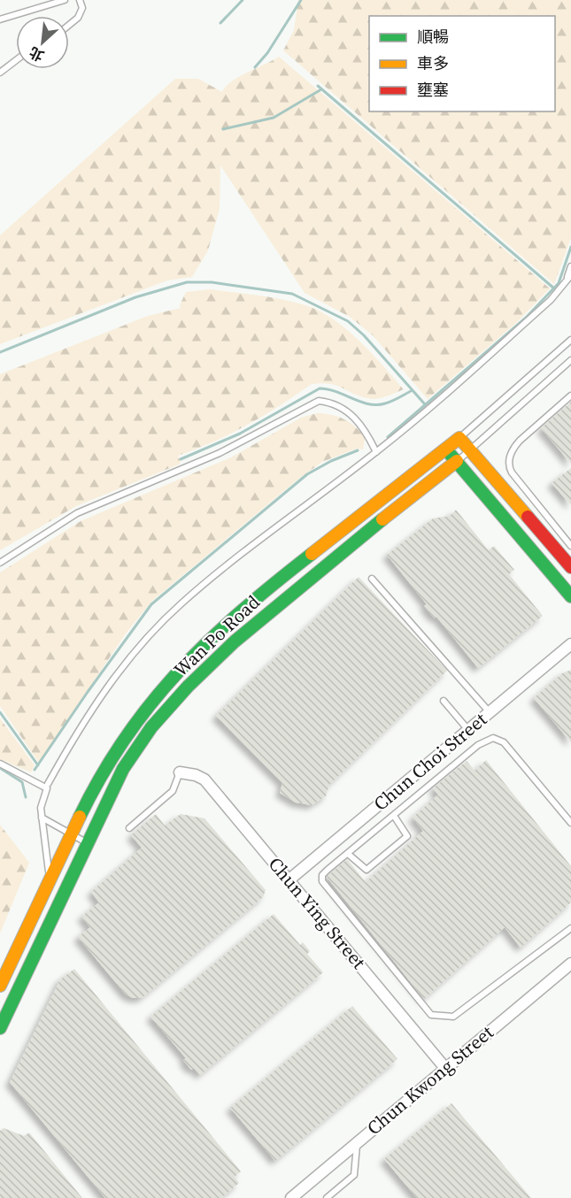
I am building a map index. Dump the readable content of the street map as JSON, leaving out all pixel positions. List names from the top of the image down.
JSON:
{
  "streets": {
    "main road": ["Wan Po Road"],
    "street": ["Chun Choi Street", "Chun Ying Street", "Chun Kwong Street"]
  },
  "crossings": [
    ["Chun Choi Street", "Chun Ying Street"],
    ["Chun Ying Street", "Chun Kwong Street"]
  ],
  "legend": ["順暢", "車多", "壅塞"],
  "north": "bottom left"
}
